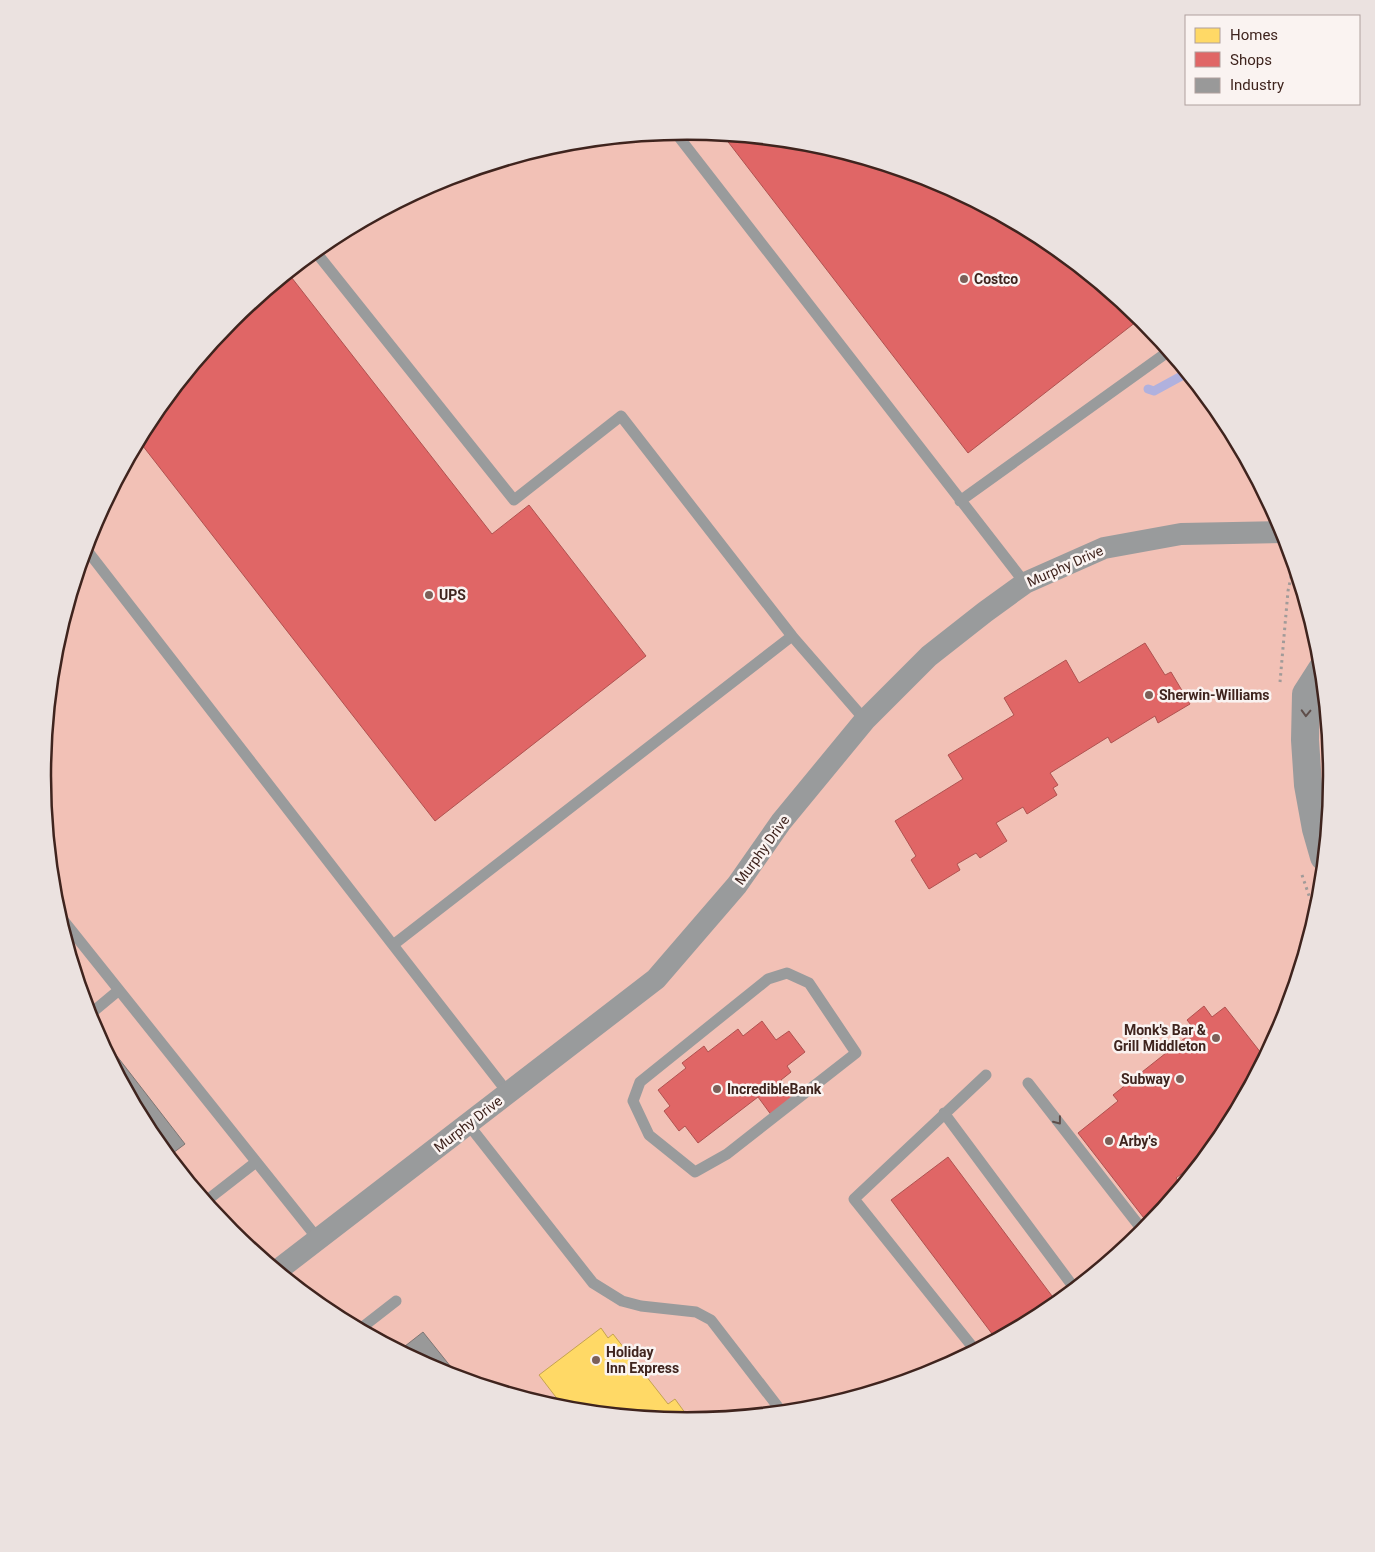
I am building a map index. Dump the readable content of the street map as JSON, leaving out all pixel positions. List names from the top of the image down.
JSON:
{
  "streets": {
    "street": ["Murphy Drive"]
  },
  "places": [
    "Costco",
    "UPS",
    "Sherwin-Williams",
    "Monk's Bar & Grill Middleton",
    "Subway",
    "IncredibleBank",
    "Arby's",
    "Holiday Inn Express"
  ],
  "legend": ["Homes", "Shops", "Industry"]
}
